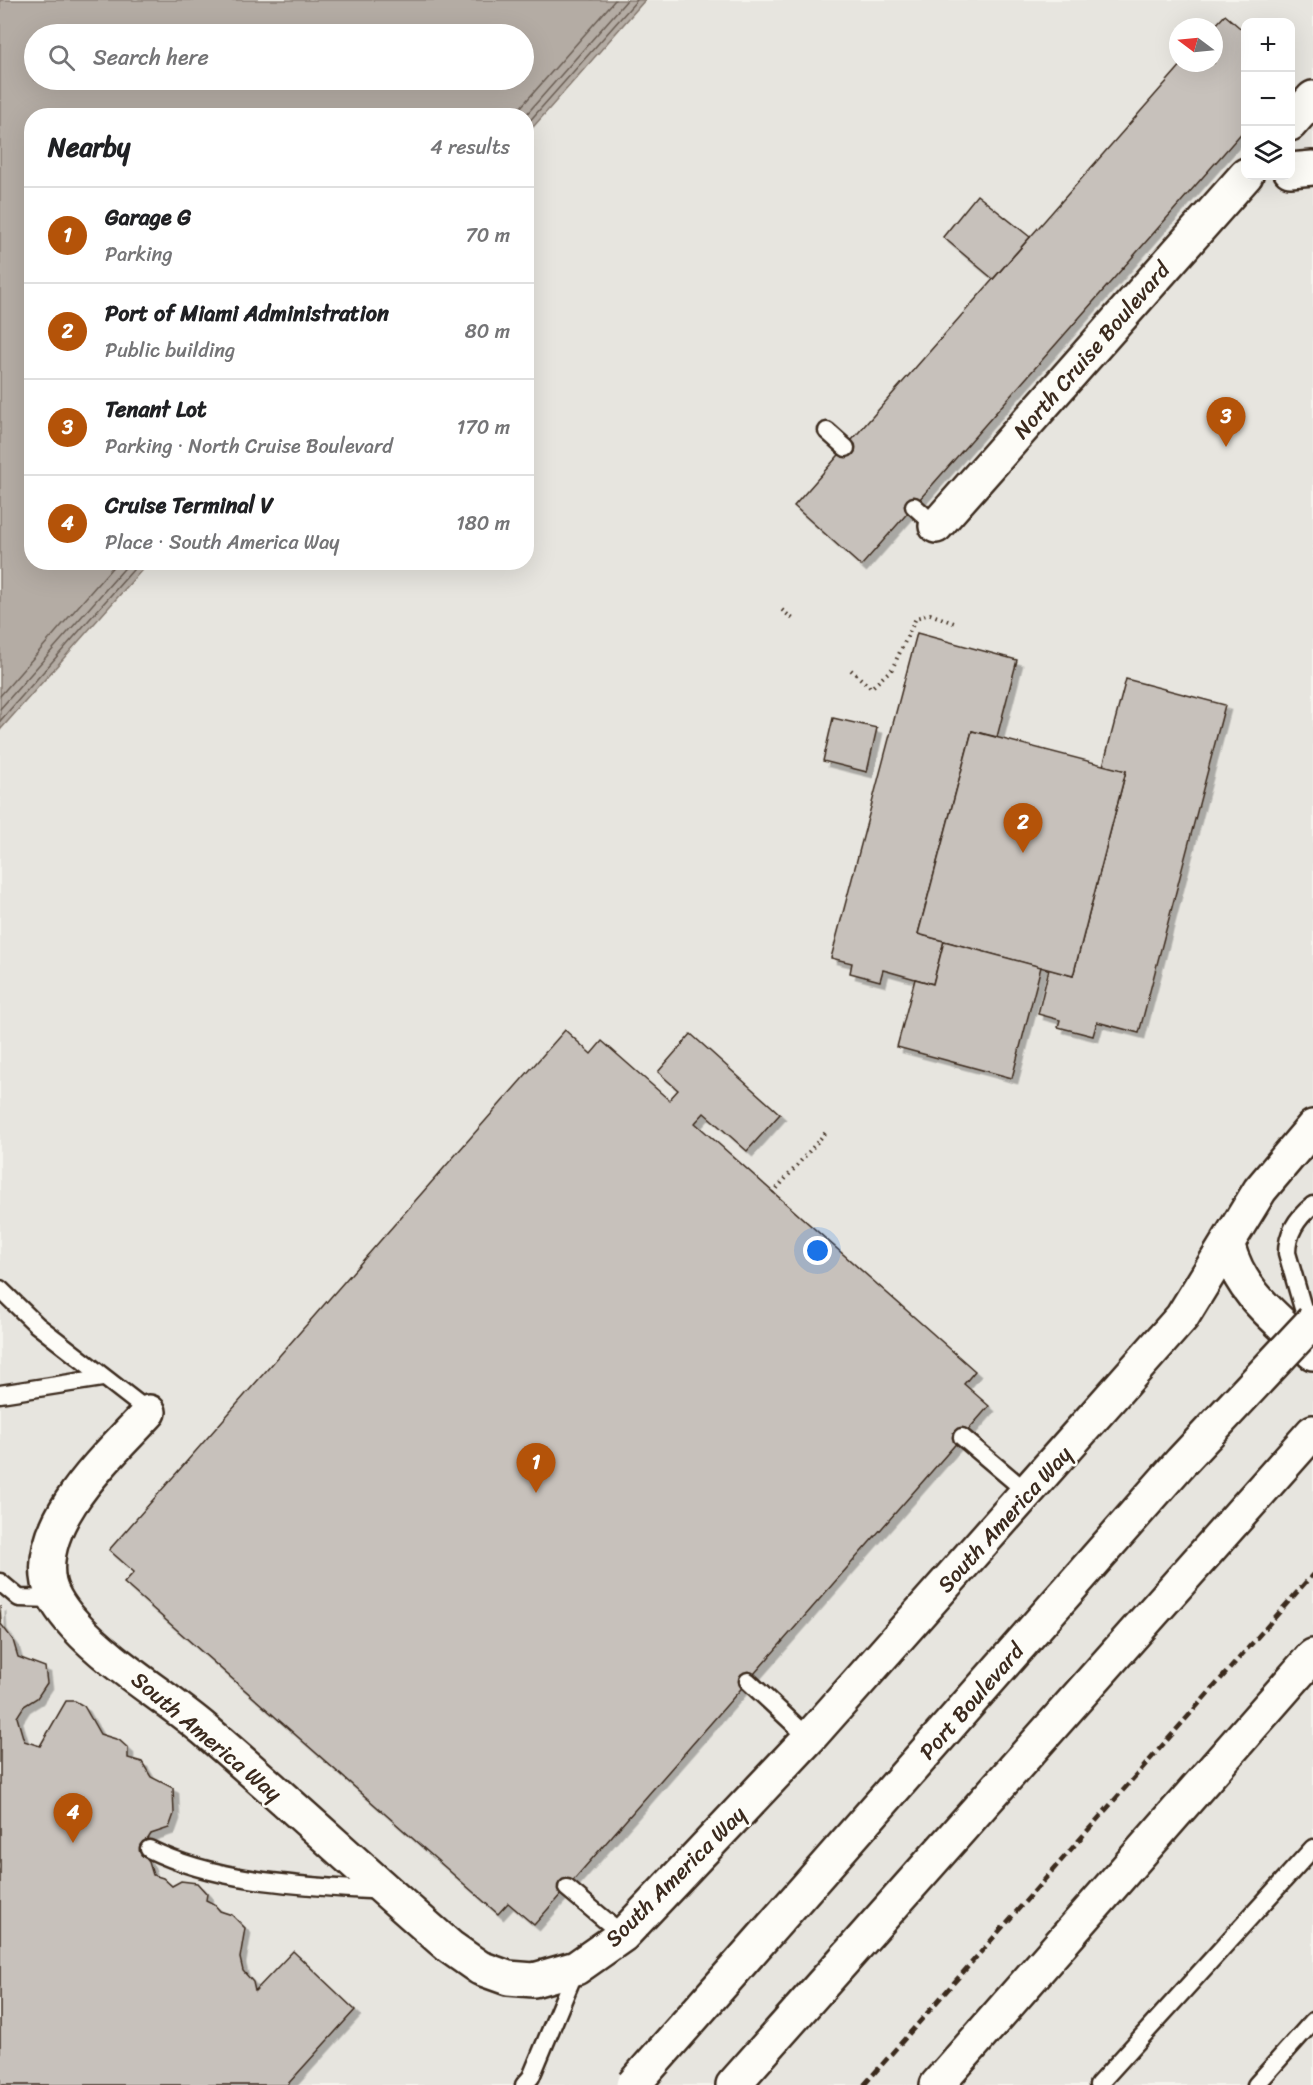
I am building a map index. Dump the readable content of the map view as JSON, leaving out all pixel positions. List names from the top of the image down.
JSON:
{
  "streets": {
    "street": ["North Cruise Boulevard", "South America Way", "Port Boulevard"]
  },
  "north": "left",
  "page": {
    "map_buttons": ["+", "−"],
    "search": "Search here",
    "heading": ["Nearby", "4 results"],
    "list": [
      {
        "mark": "1",
        "name": "Garage G",
        "note": "Parking",
        "value": "70 m"
      },
      {
        "mark": "2",
        "name": "Port of Miami Administration",
        "note": "Public building",
        "value": "80 m"
      },
      {
        "mark": "3",
        "name": "Tenant Lot",
        "note": "Parking · North Cruise Boulevard",
        "value": "170 m"
      },
      {
        "mark": "4",
        "name": "Cruise Terminal V",
        "note": "Place · South America Way",
        "value": "180 m"
      }
    ],
    "pins": [
      "3",
      "2",
      "1",
      "4"
    ]
  }
}
